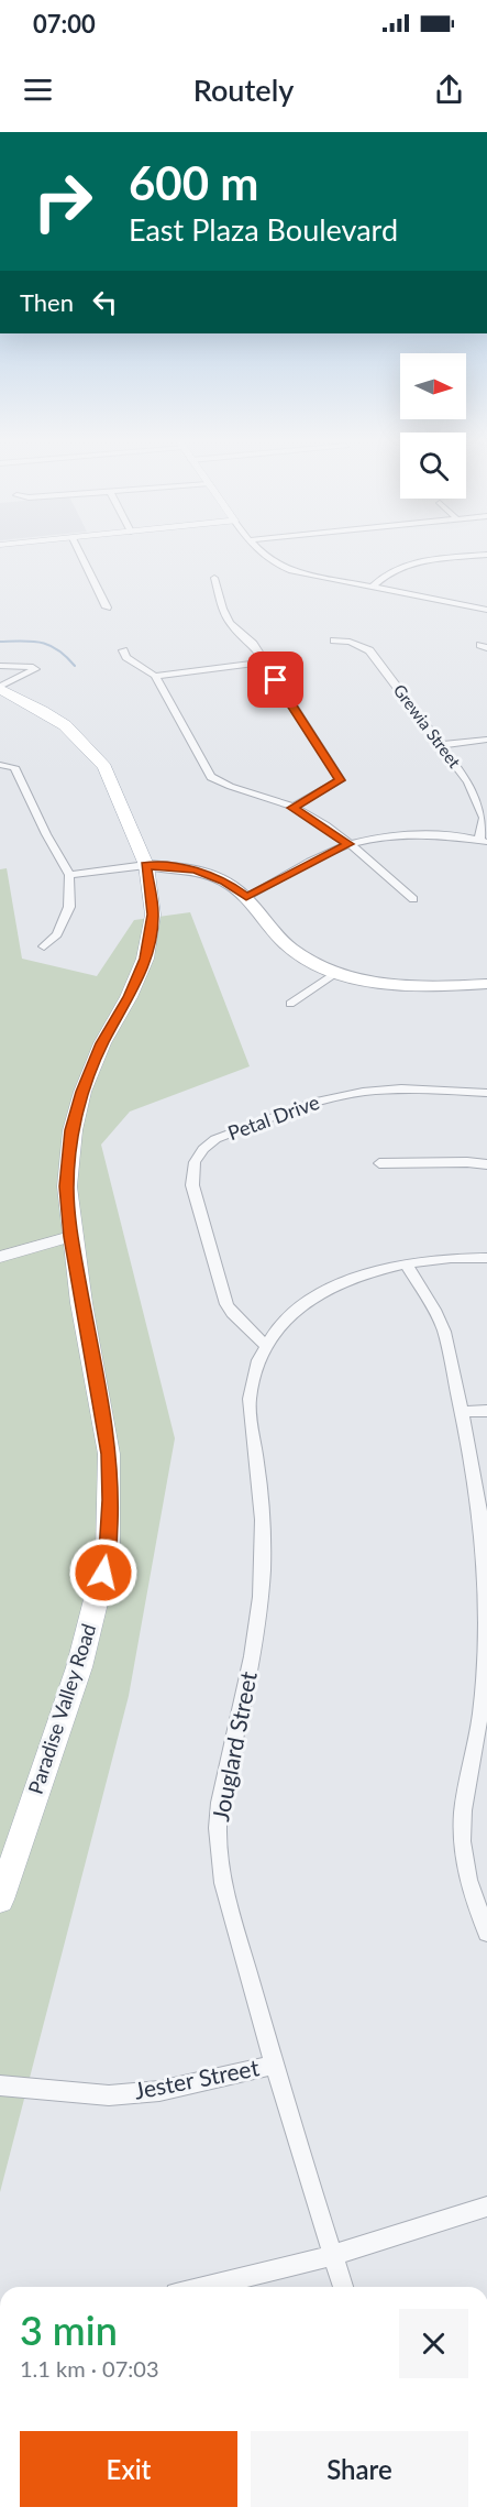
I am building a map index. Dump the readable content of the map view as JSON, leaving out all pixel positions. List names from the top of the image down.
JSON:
{
  "streets": {
    "main road": ["Paradise Valley Road"],
    "street": [
      "Grewia Street",
      "Petal Drive",
      "Jouglard Street",
      "Jester Street"
    ]
  },
  "crossings": [
    ["Petal Drive", "Jouglard Street"],
    ["Jouglard Street", "Jester Street"]
  ],
  "north": "right",
  "page": {
    "status": "07:00",
    "header": "Routely",
    "turn": ["600 m", "East Plaza Boulevard"],
    "then": "Then",
    "heading": ["3 min", "1.1 km · 07:03"],
    "buttons": ["Exit", "Share"]
  }
}
